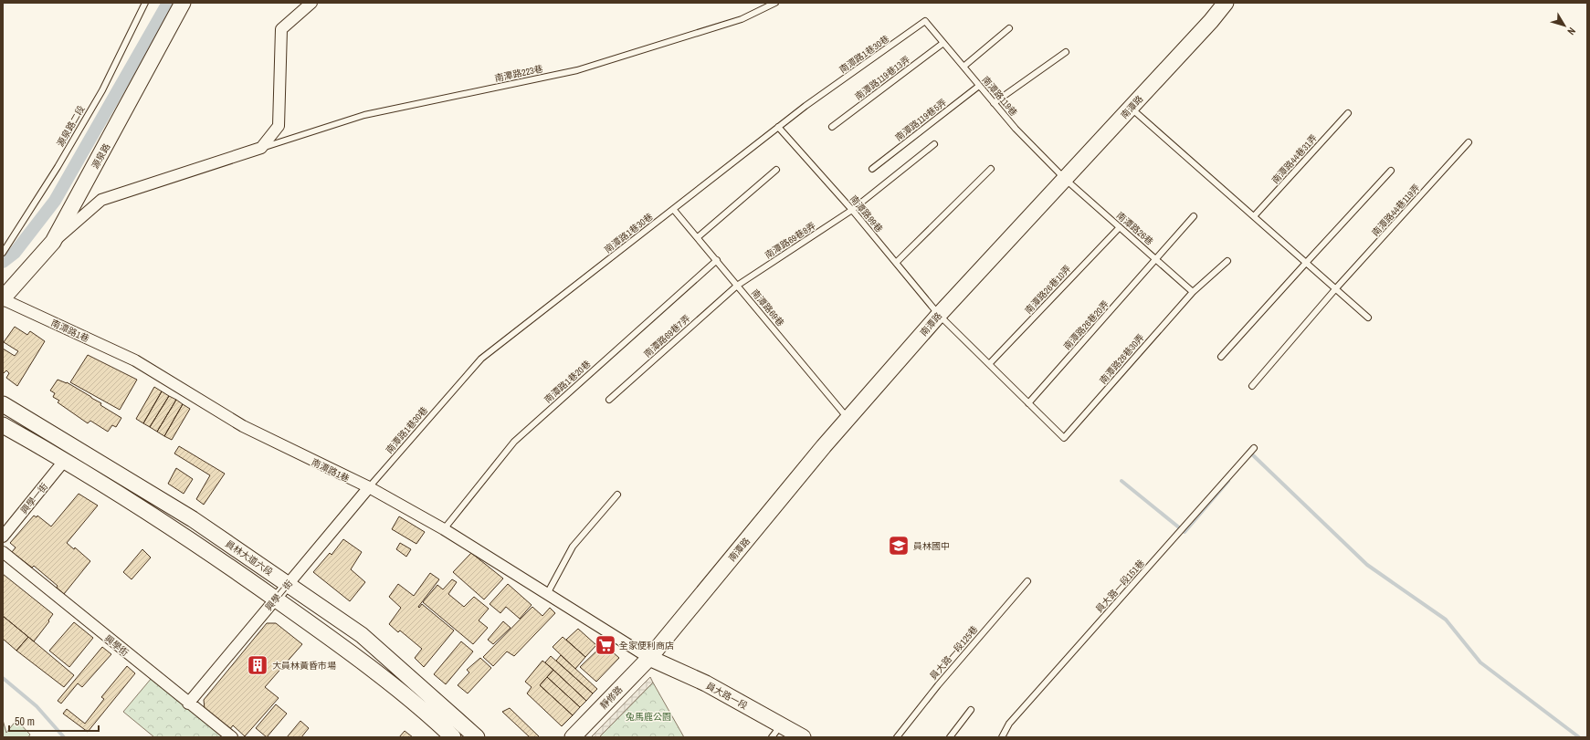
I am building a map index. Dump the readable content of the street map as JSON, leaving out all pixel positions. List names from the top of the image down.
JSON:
{
  "streets": {
    "street": [
      "南潭路",
      "源泉路",
      "南潭路1巷",
      "興學一街",
      "員林大道六段",
      "興學二街",
      "興學街",
      "員大路一段",
      "靜修路"
    ],
    "lane": [
      "南潭路1巷30巷",
      "南潭路223巷",
      "南潭路119巷13弄",
      "南潭路119巷",
      "南潭路119巷5弄",
      "源泉路二段",
      "南潭路44巷31弄",
      "南潭路44巷119弄",
      "南潭路99巷",
      "南潭路26巷",
      "南潭路69巷8弄",
      "南潭路26巷10弄",
      "南潭路69巷",
      "南潭路26巷20弄",
      "南潭路69巷7弄",
      "南潭路26巷30弄",
      "南潭路1巷20巷",
      "員大路一段151巷",
      "員大路一段125巷"
    ]
  },
  "crossings": [
    ["南潭路1巷30巷", "南潭路119巷"],
    ["南潭路1巷30巷", "南潭路99巷"],
    ["南潭路1巷30巷", "南潭路69巷"],
    ["南潭路1巷30巷", "南潭路1巷"],
    ["南潭路1巷30巷", "興學二街"],
    ["南潭路119巷13弄", "南潭路119巷"],
    ["南潭路119巷", "南潭路"],
    ["南潭路119巷", "南潭路119巷5弄"],
    ["南潭路119巷", "南潭路26巷"],
    ["南潭路", "南潭路99巷"],
    ["南潭路", "南潭路26巷"],
    ["南潭路", "南潭路69巷"],
    ["南潭路", "南潭路1巷"],
    ["南潭路", "員大路一段"],
    ["南潭路", "靜修路"],
    ["源泉路", "南潭路1巷"],
    ["南潭路99巷", "南潭路69巷8弄"],
    ["南潭路99巷", "南潭路26巷10弄"],
    ["南潭路99巷", "南潭路26巷20弄"],
    ["南潭路99巷", "南潭路26巷30弄"],
    ["南潭路26巷", "南潭路26巷10弄"],
    ["南潭路26巷", "南潭路26巷20弄"],
    ["南潭路26巷", "南潭路26巷30弄"],
    ["南潭路69巷8弄", "南潭路69巷"],
    ["南潭路69巷8弄", "南潭路69巷7弄"],
    ["南潭路69巷", "南潭路69巷7弄"],
    ["南潭路69巷", "南潭路1巷20巷"],
    ["南潭路1巷", "南潭路1巷20巷"],
    ["南潭路1巷", "興學二街"],
    ["南潭路1巷", "員大路一段"],
    ["南潭路1巷", "靜修路"],
    ["興學一街", "員林大道六段"],
    ["員林大道六段", "興學二街"],
    ["興學二街", "興學街"],
    ["員大路一段", "靜修路"]
  ],
  "parks": ["兔馬鹿公園"],
  "places": {
    "school or university": ["員林國中"],
    "supermarket": ["全家便利商店"],
    "building": ["大員林黃昏市場"]
  },
  "scale_bar": "50 m",
  "north": "bottom right"
}
